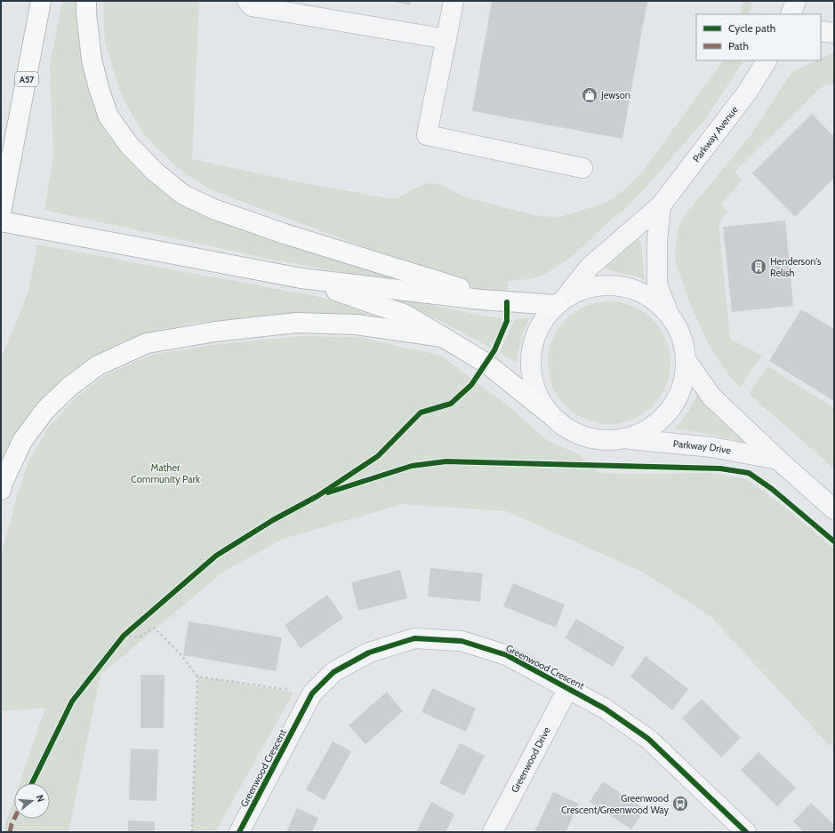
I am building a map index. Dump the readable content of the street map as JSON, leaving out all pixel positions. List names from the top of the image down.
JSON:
{
  "streets": {
    "highway": ["A57"],
    "street": [
      "Parkway Avenue",
      "Parkway Drive",
      "Greenwood Crescent",
      "Greenwood Drive"
    ]
  },
  "crossings": [
    ["Parkway Avenue", "Parkway Drive"],
    ["Greenwood Crescent", "Greenwood Drive"]
  ],
  "parks": ["Mather Community Park"],
  "places": {
    "shop": ["Jewson"],
    "building": ["Henderson's Relish"],
    "bus stop": ["Greenwood Crescent/Greenwood Way"]
  },
  "legend": ["Cycle path", "Path"],
  "north": "right"
}
